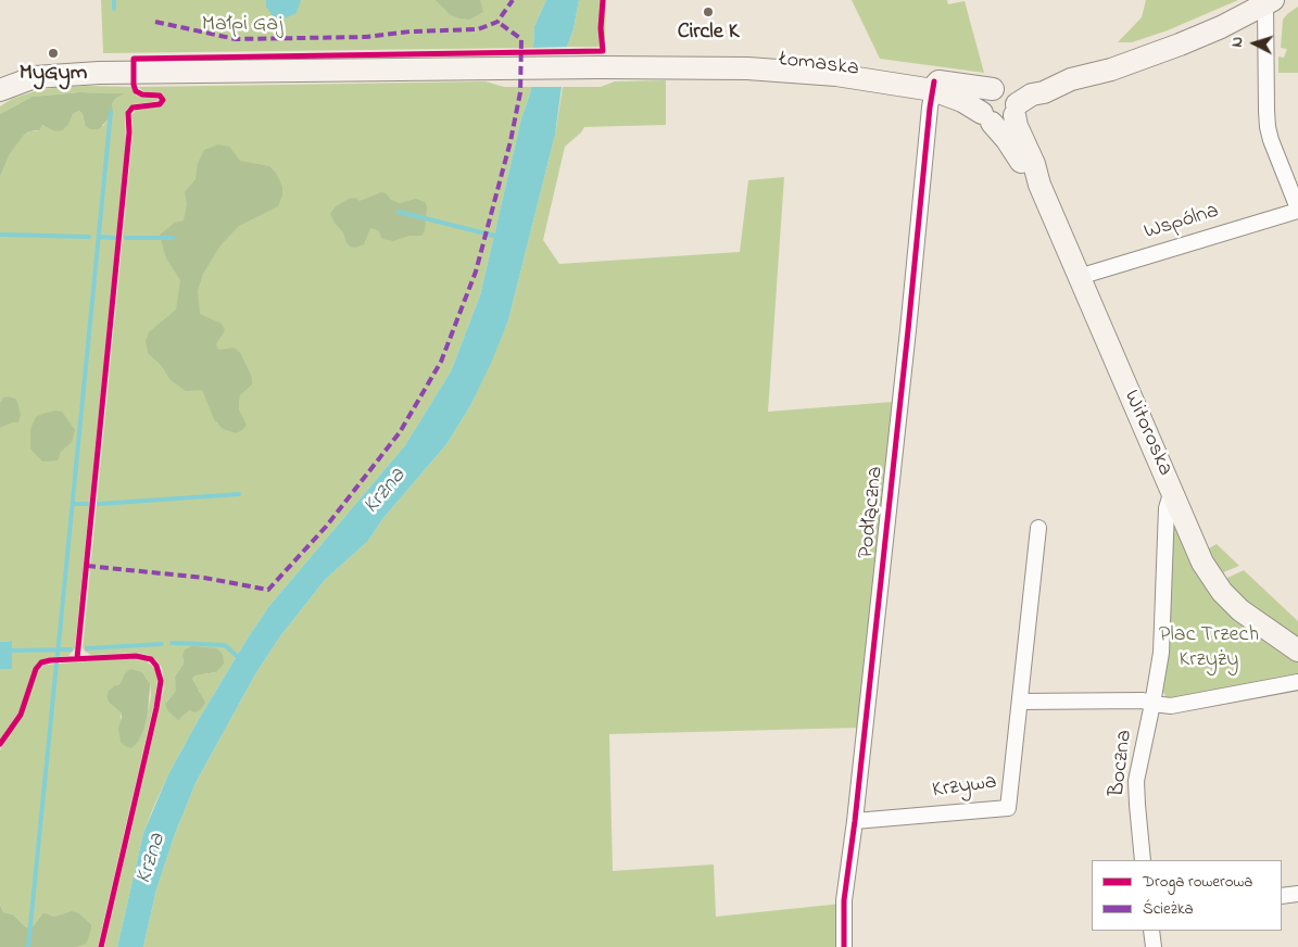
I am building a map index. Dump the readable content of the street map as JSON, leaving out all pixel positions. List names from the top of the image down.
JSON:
{
  "streets": {
    "main road": ["Łomaska", "Witoroska"],
    "street": [
      "Wspólna",
      "Podłączna",
      "Boczna",
      "Krzywa"
    ]
  },
  "crossings": [
    ["Łomaska", "Witoroska"],
    ["Łomaska", "Podłączna"],
    ["Wspólna", "Witoroska"],
    ["Witoroska", "Podłączna"],
    ["Podłączna", "Krzywa"]
  ],
  "water": ["Krzna"],
  "parks": ["Małpi Gaj", "Plac Trzech Krzyży"],
  "places": ["Circle K", "MyGym"],
  "legend": ["Droga rowerowa", "Ścieżka"],
  "north": "left"
}
